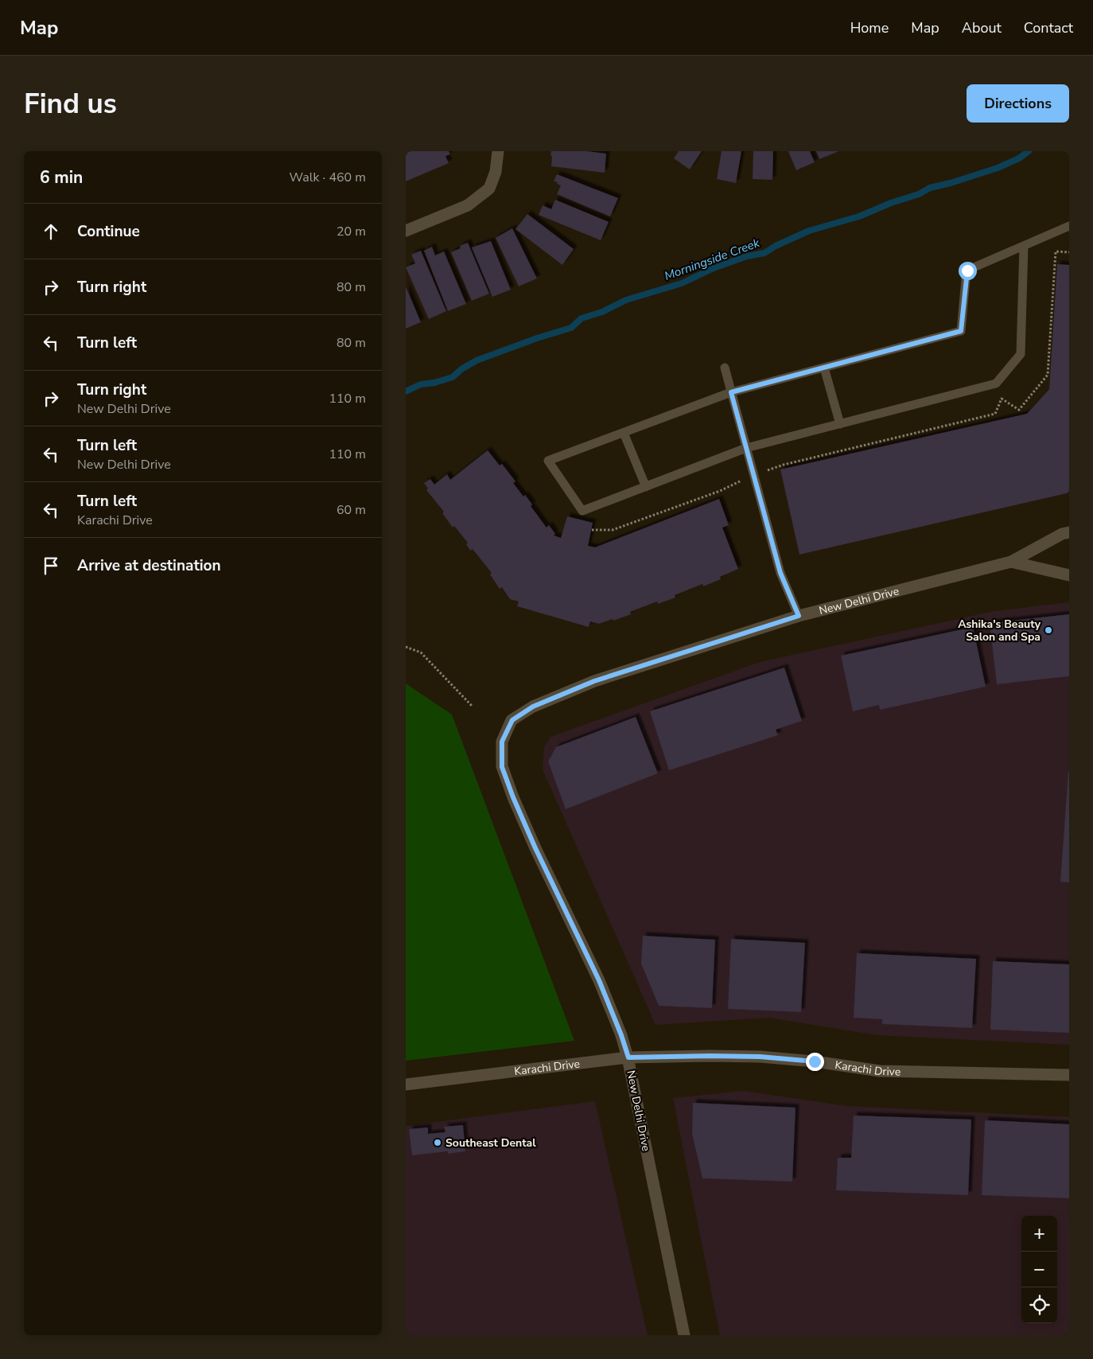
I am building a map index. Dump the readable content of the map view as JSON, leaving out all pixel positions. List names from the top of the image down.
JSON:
{
  "streets": {
    "street": ["New Delhi Drive", "Karachi Drive"]
  },
  "crossings": [
    ["New Delhi Drive", "Karachi Drive"]
  ],
  "water": ["Morningside Creek"],
  "places": ["Ashika's Beauty Salon and Spa", "Southeast Dental"],
  "page": {
    "header": "Map",
    "nav": [
      "Home",
      "Map",
      "About",
      "Contact"
    ],
    "buttons": "Directions",
    "title": "Find us",
    "heading": ["6 min", "Walk · 460 m"],
    "list": [
      ["Continue", "20 m"],
      ["Turn right", "80 m"],
      ["Turn left", "80 m"],
      ["Turn right", "New Delhi Drive", "110 m"],
      ["Turn left", "New Delhi Drive", "110 m"],
      ["Turn left", "Karachi Drive", "60 m"],
      "Arrive at destination"
    ],
    "map_buttons": ["+", "−"]
  }
}
